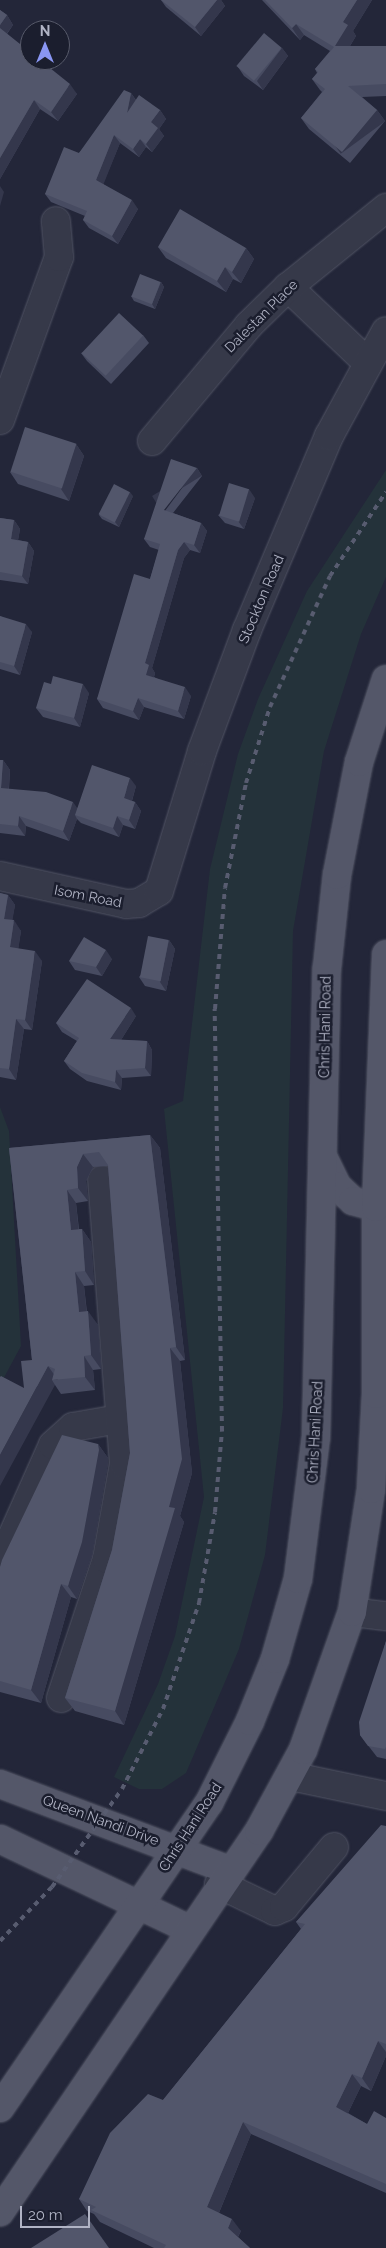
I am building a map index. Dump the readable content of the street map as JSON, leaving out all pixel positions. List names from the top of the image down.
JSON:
{
  "streets": {
    "main road": ["Chris Hani Road", "Queen Nandi Drive"],
    "street": ["Dalestan Place", "Stockton Road", "Isom Road"]
  },
  "crossings": [
    ["Stockton Road", "Isom Road"],
    ["Chris Hani Road", "Queen Nandi Drive"]
  ],
  "scale_bar": "20 m",
  "north": "top"
}
